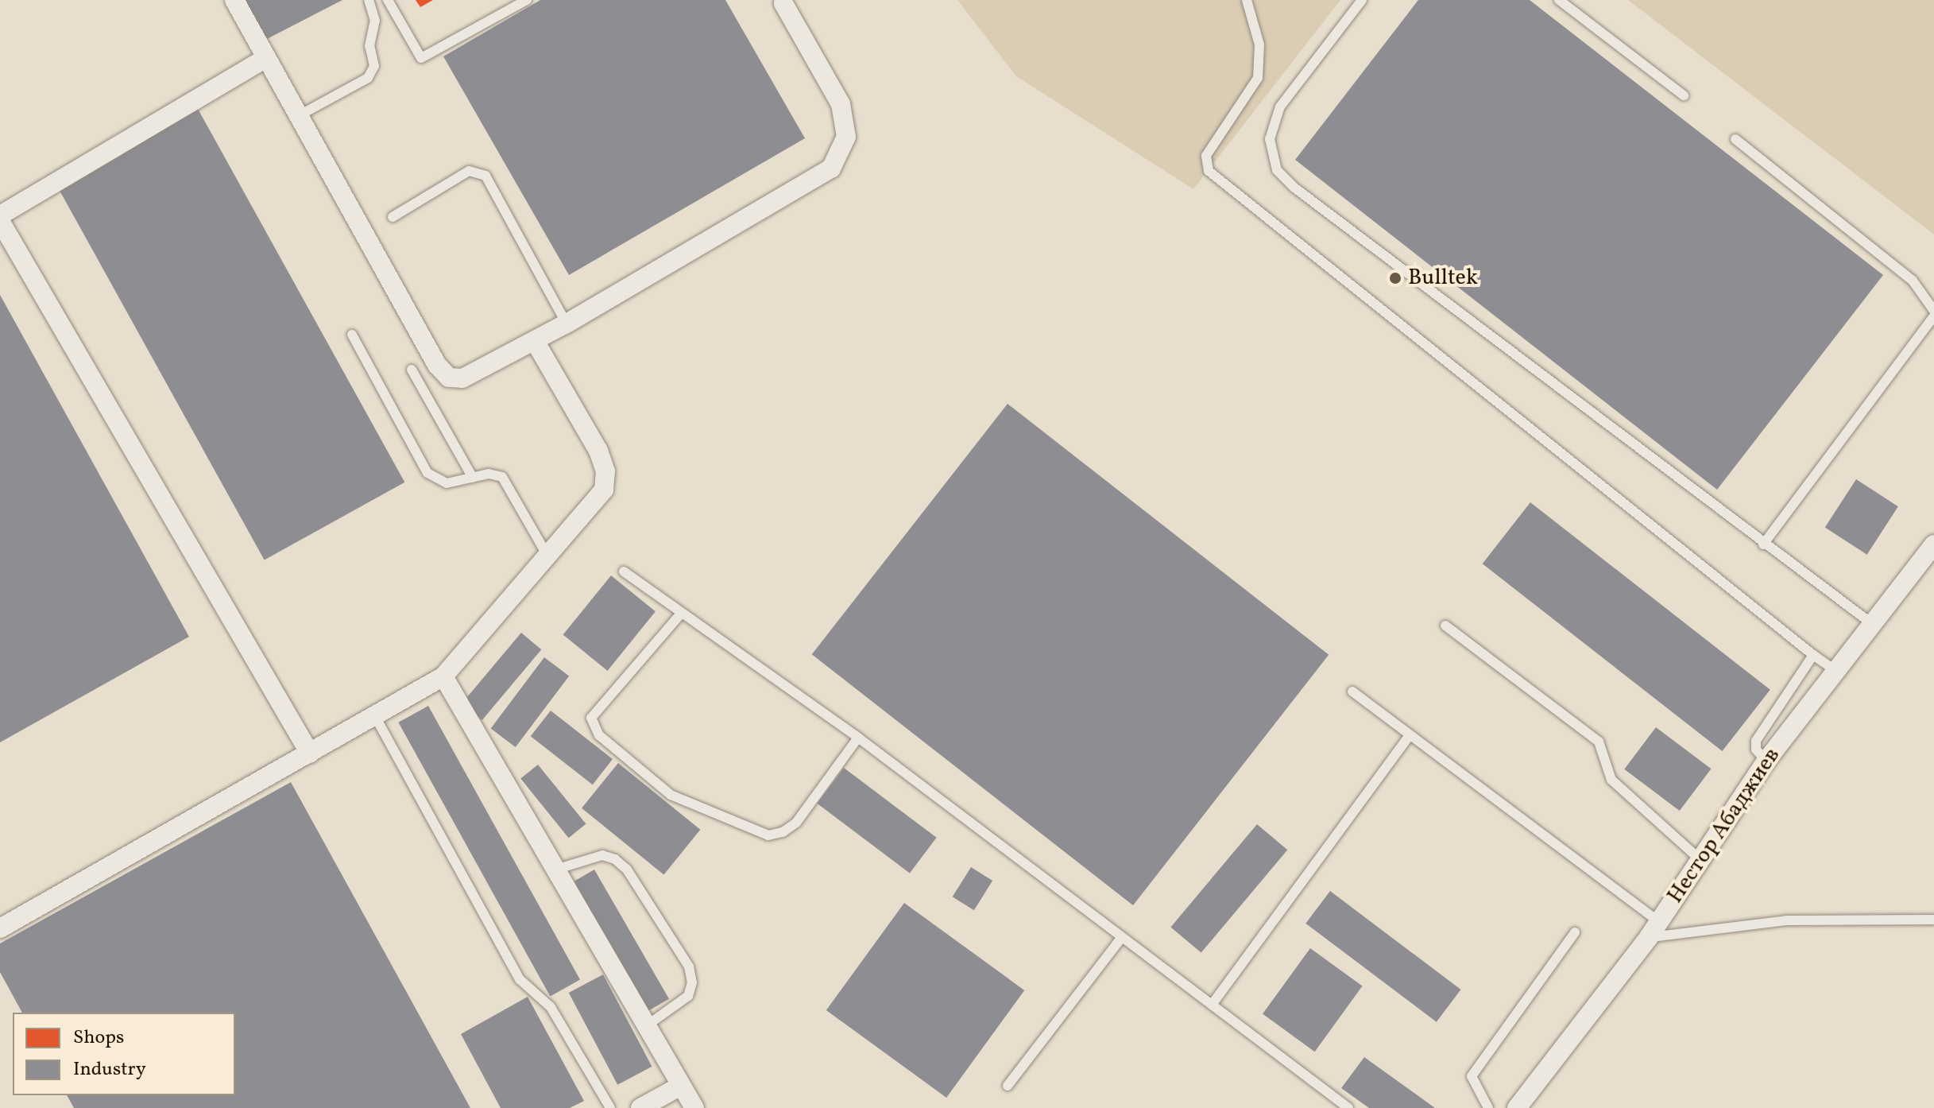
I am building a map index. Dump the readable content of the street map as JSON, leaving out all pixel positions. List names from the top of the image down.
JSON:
{
  "streets": {
    "street": ["Нестор Абаджиев"]
  },
  "places": ["Bulltek"],
  "legend": ["Shops", "Industry"]
}
